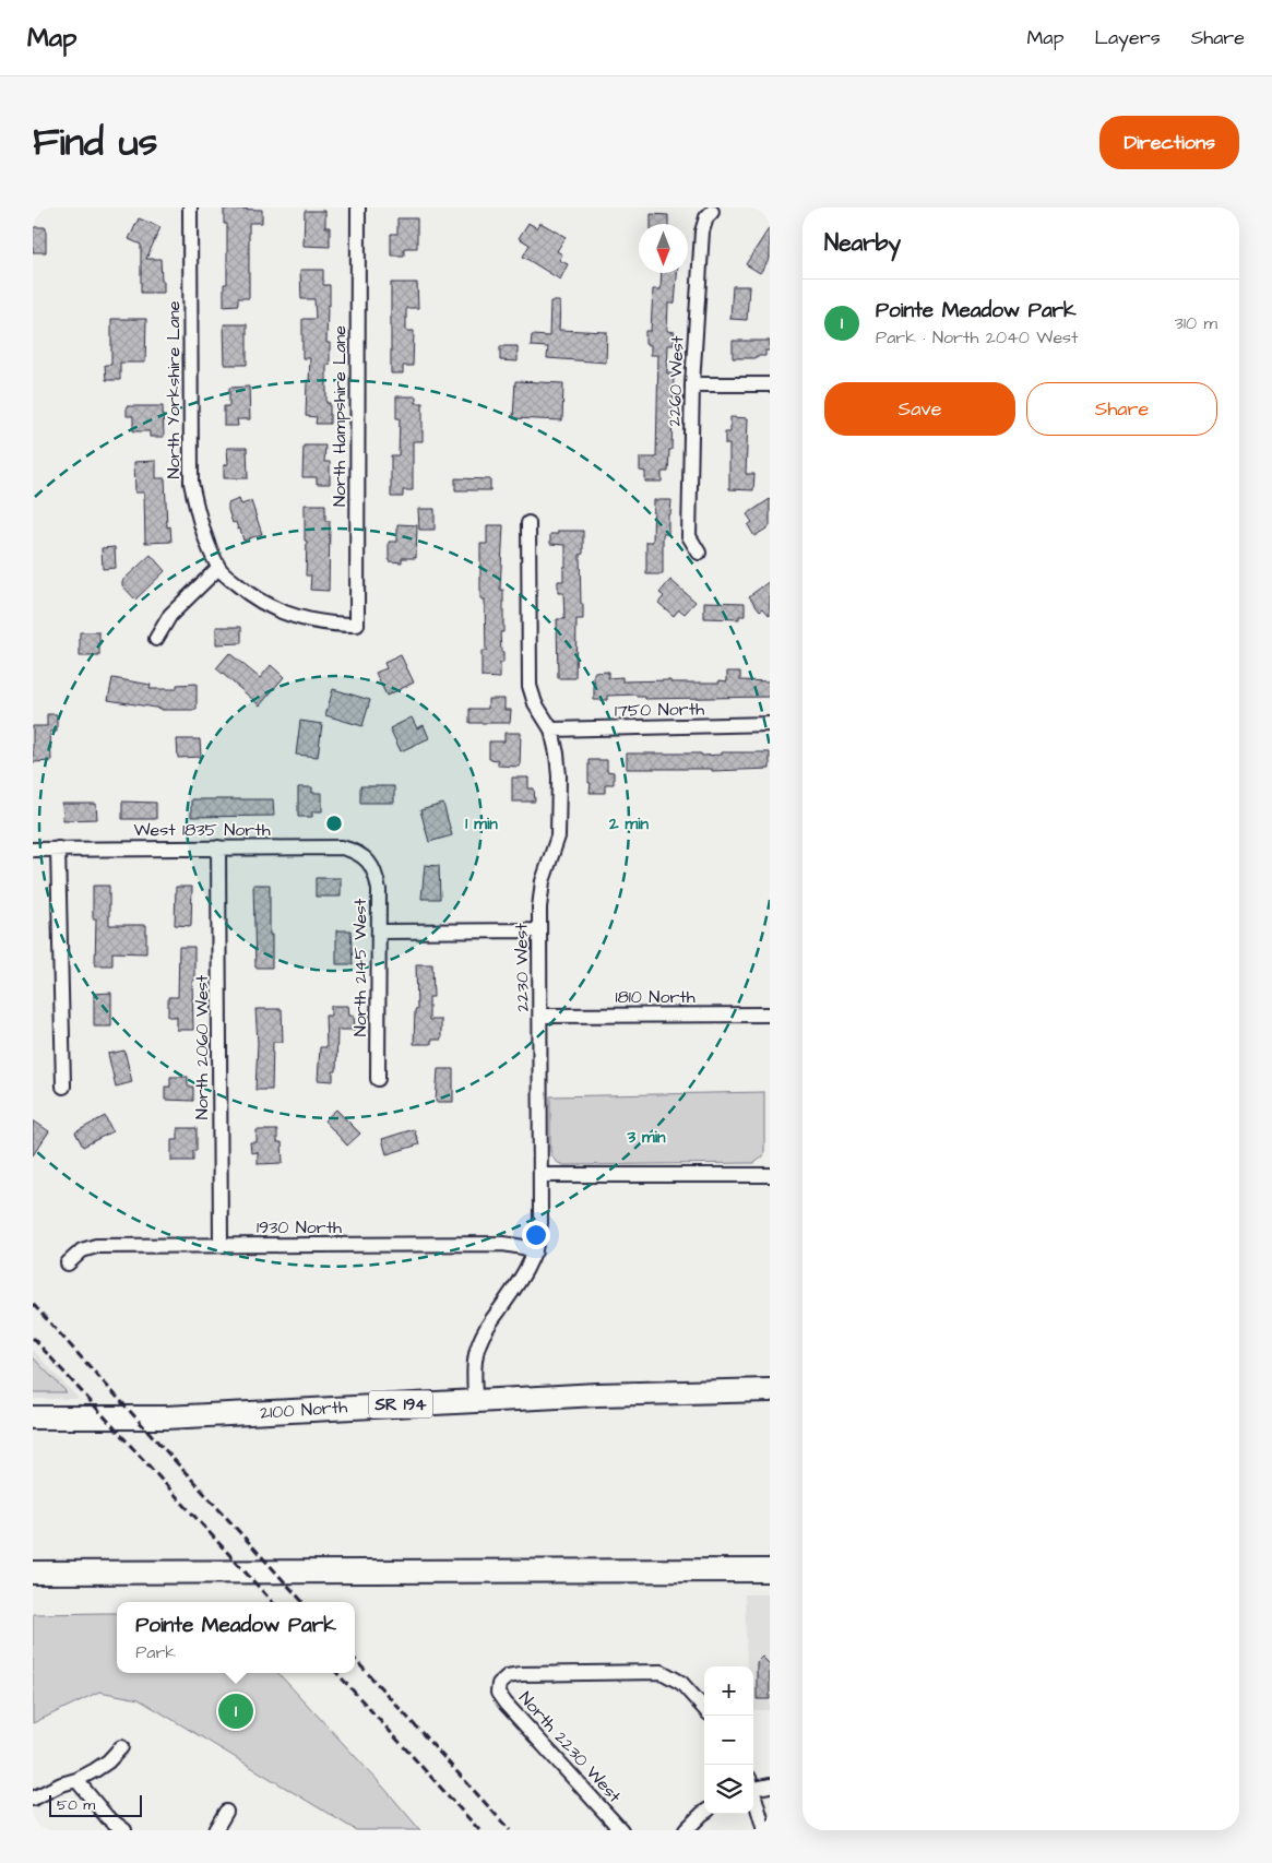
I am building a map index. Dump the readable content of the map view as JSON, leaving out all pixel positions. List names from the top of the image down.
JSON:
{
  "streets": {
    "highway": ["SR 194", "2100 North"],
    "street": [
      "2260 West",
      "North Yorkshire Lane",
      "North Hampshire Lane",
      "1750 North",
      "West 1835 North",
      "North 2145 West",
      "2230 West",
      "1810 North",
      "North 2060 West",
      "1930 North",
      "North 2230 West"
    ]
  },
  "crossings": [
    ["North Yorkshire Lane", "North Hampshire Lane"],
    ["1750 North", "2230 West"],
    ["West 1835 North", "North 2145 West"],
    ["West 1835 North", "North 2060 West"],
    ["2230 West", "1810 North"],
    ["2230 West", "1930 North"],
    ["2230 West", "2100 North"],
    ["North 2060 West", "1930 North"]
  ],
  "scale_bar": "50 m",
  "north": "bottom",
  "page": {
    "header": "Map",
    "nav": ["Map", "Layers", "Share"],
    "title": "Find us",
    "buttons": [
      "Directions",
      ["Save", "Share"]
    ],
    "heading": "Nearby",
    "list": [
      {
        "mark": "1",
        "name": "Pointe Meadow Park",
        "note": "Park · North 2040 West",
        "value": "310 m"
      }
    ],
    "popup": ["Pointe Meadow Park", "Park"],
    "map_buttons": ["+", "−"],
    "pins": "1",
    "scale": "50 m"
  },
  "rings": ["1 min", "2 min", "3 min"]
}
